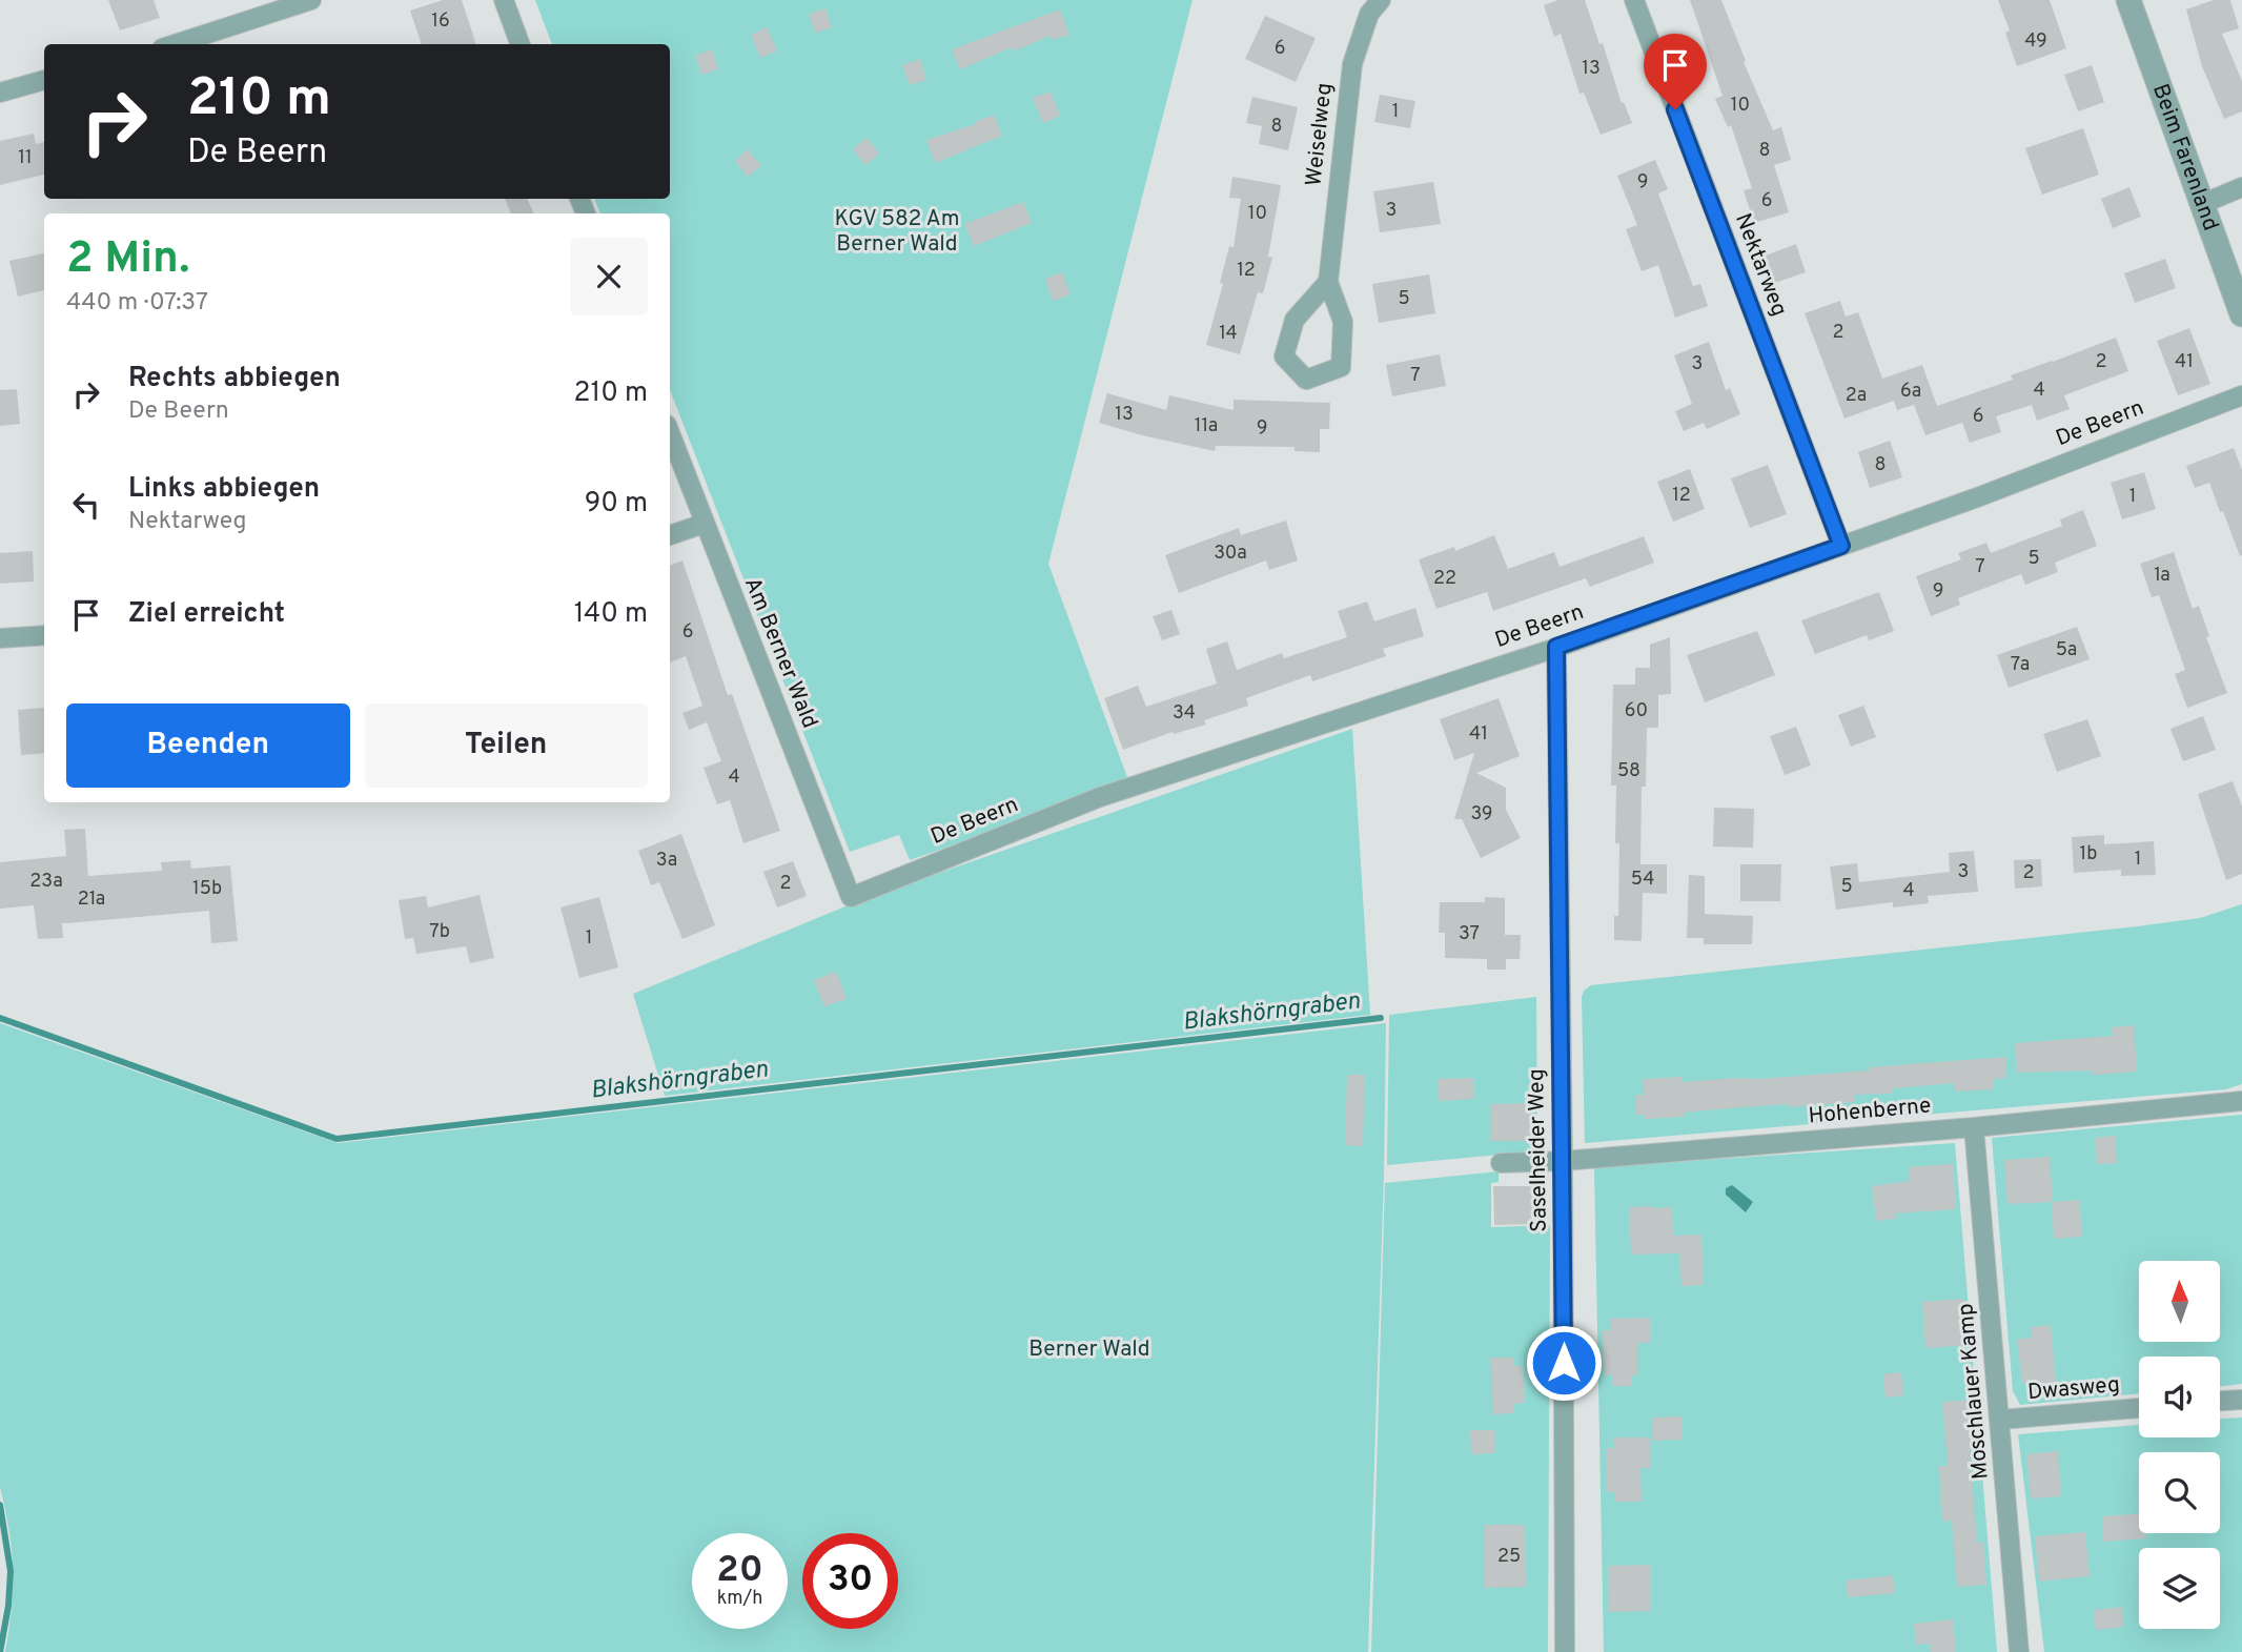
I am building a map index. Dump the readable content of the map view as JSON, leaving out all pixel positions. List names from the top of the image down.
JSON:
{
  "streets": {
    "street": [
      "Weiselweg",
      "Beim Farenland",
      "Nektarweg",
      "De Beern",
      "Am Berner Wald",
      "Hohenberne",
      "Saselheider Weg",
      "Dwasweg",
      "Moschlauer Kamp"
    ]
  },
  "crossings": [
    ["Nektarweg", "De Beern"],
    ["De Beern", "Am Berner Wald"],
    ["De Beern", "Saselheider Weg"],
    ["Hohenberne", "Saselheider Weg"],
    ["Hohenberne", "Moschlauer Kamp"],
    ["Dwasweg", "Moschlauer Kamp"]
  ],
  "water": ["Blakshörngraben"],
  "parks": ["KGV 582 Am Berner Wald", "Berner Wald"],
  "house_numbers": [
    "16",
    "49",
    "6",
    "13",
    "10",
    "1",
    "8",
    "8",
    "11",
    "9",
    "6",
    "3",
    "10",
    "12",
    "5",
    "2",
    "14",
    "2",
    "41",
    "3",
    "7",
    "4",
    "6a",
    "2a",
    "13",
    "6",
    "11a",
    "9",
    "8",
    "12",
    "1",
    "30a",
    "5",
    "7",
    "1a",
    "22",
    "9",
    "6",
    "5a",
    "7a",
    "60",
    "34",
    "41",
    "58",
    "4",
    "39",
    "1b",
    "1",
    "3a",
    "3",
    "2",
    "54",
    "23a",
    "2",
    "5",
    "15b",
    "4",
    "21a",
    "7b",
    "37",
    "1",
    "25"
  ],
  "north": "top",
  "page": {
    "turn": ["210 m", "De Beern"],
    "heading": ["2 Min.", "440 m · 07:37"],
    "list": [
      {
        "name": "Rechts abbiegen",
        "note": "De Beern",
        "value": "210 m"
      },
      {
        "name": "Links abbiegen",
        "note": "Nektarweg",
        "value": "90 m"
      },
      {
        "name": "Ziel erreicht",
        "value": "140 m"
      }
    ],
    "buttons": ["Beenden", "Teilen"],
    "speed": "20 km/h",
    "limit": "30"
  }
}
